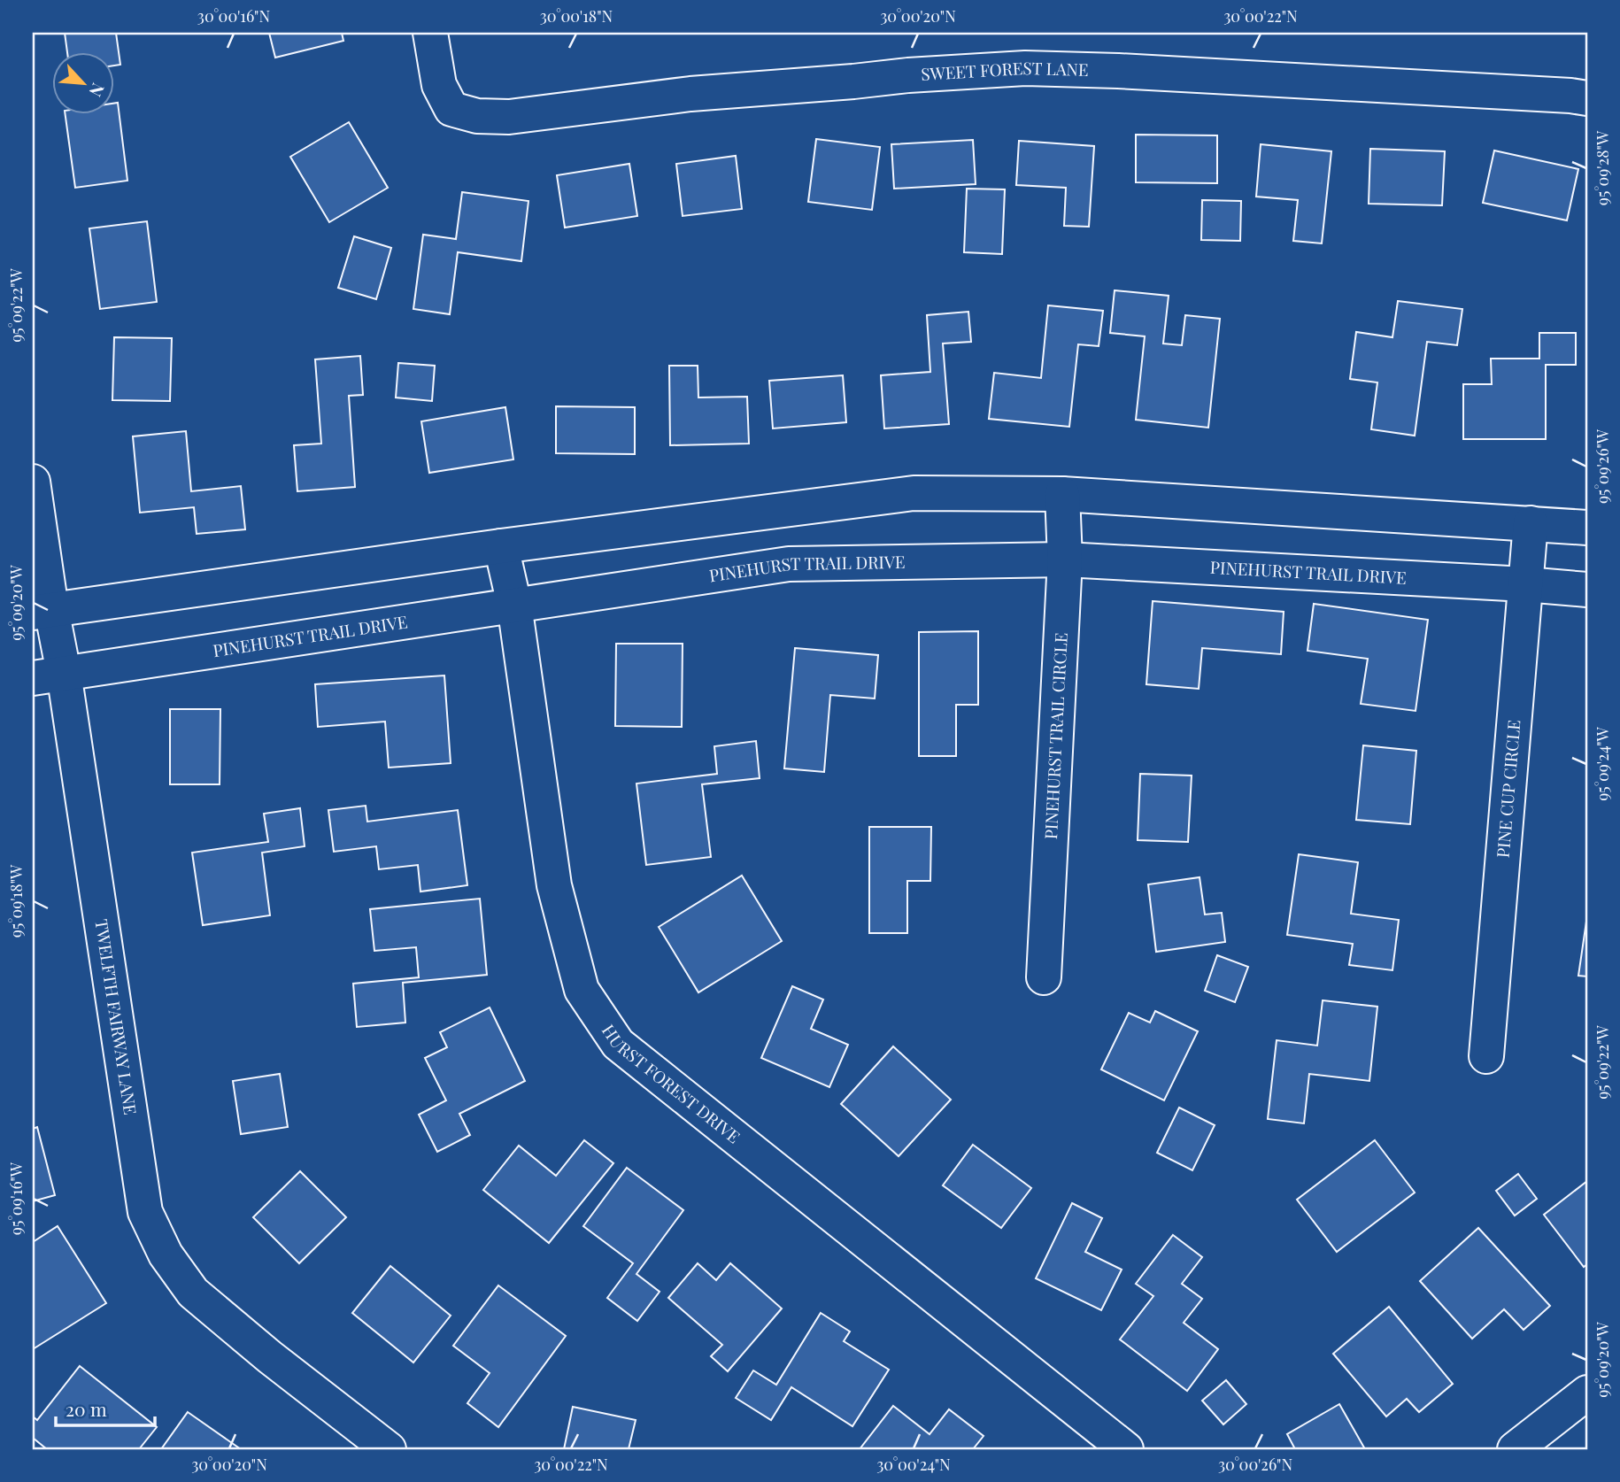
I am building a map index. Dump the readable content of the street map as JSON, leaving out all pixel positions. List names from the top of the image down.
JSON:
{
  "streets": {
    "street": [
      "SWEET FOREST LANE",
      "PINEHURST TRAIL DRIVE",
      "PINEHURST TRAIL CIRCLE",
      "PINE CUP CIRCLE",
      "TWELFTH FAIRWAY LANE",
      "HURST FOREST DRIVE"
    ]
  },
  "crossings": [
    ["PINEHURST TRAIL DRIVE", "PINEHURST TRAIL CIRCLE"],
    ["PINEHURST TRAIL DRIVE", "PINE CUP CIRCLE"],
    ["PINEHURST TRAIL DRIVE", "TWELFTH FAIRWAY LANE"],
    ["PINEHURST TRAIL DRIVE", "HURST FOREST DRIVE"]
  ],
  "scale_bar": "20 m",
  "north": "bottom right",
  "coordinates": [
    "30°00'16\"N",
    "30°00'18\"N",
    "30°00'20\"N",
    "30°00'22\"N",
    "95°09'28\"W",
    "95°09'22\"W",
    "95°09'26\"W",
    "95°09'20\"W",
    "95°09'24\"W",
    "95°09'18\"W",
    "95°09'16\"W",
    "30°00'24\"N",
    "30°00'26\"N"
  ]
}
